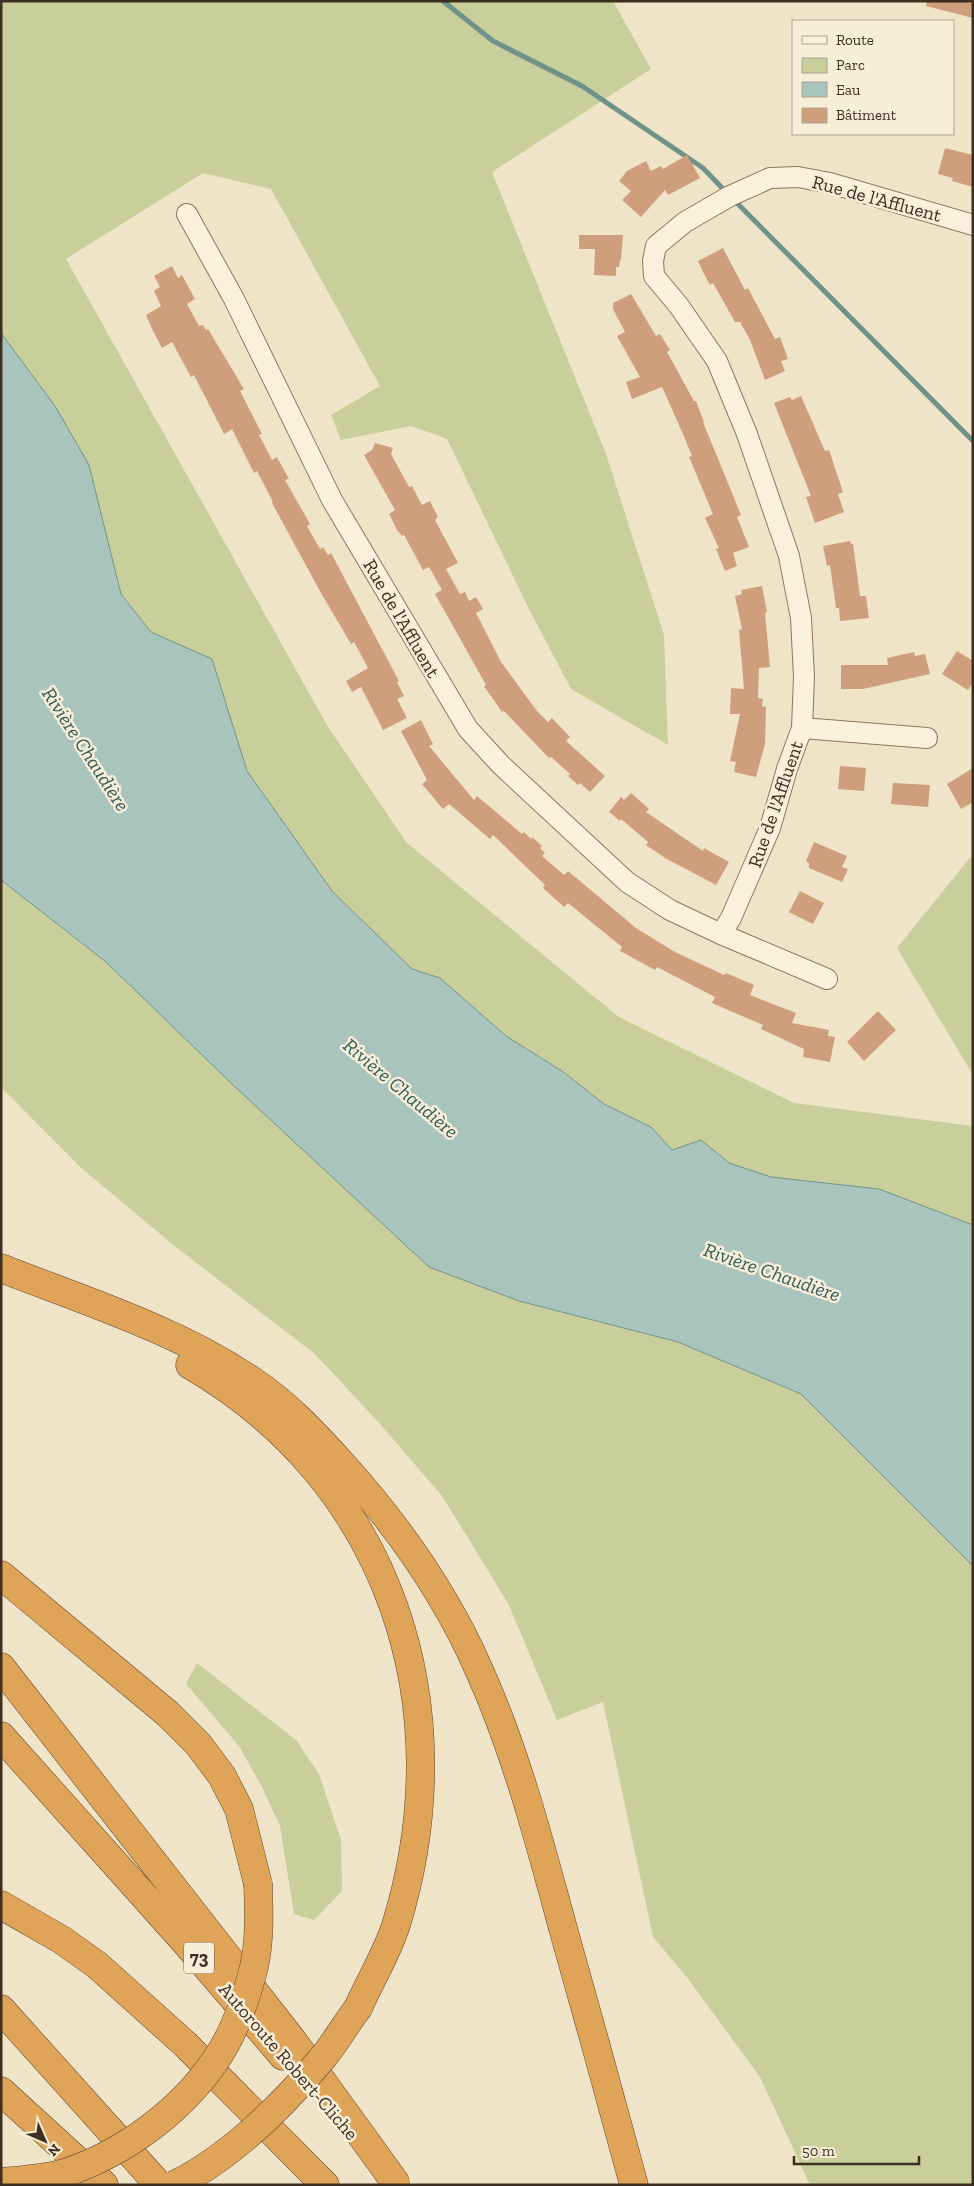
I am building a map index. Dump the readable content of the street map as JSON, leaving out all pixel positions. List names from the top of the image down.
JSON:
{
  "streets": {
    "highway": ["73", "Autoroute Robert-Cliche"],
    "street": ["Rue de l'Affluent"]
  },
  "water": ["Rivière Chaudière"],
  "legend": [
    "Route",
    "Parc",
    "Eau",
    "Bâtiment"
  ],
  "scale_bar": "50 m",
  "north": "bottom right"
}
